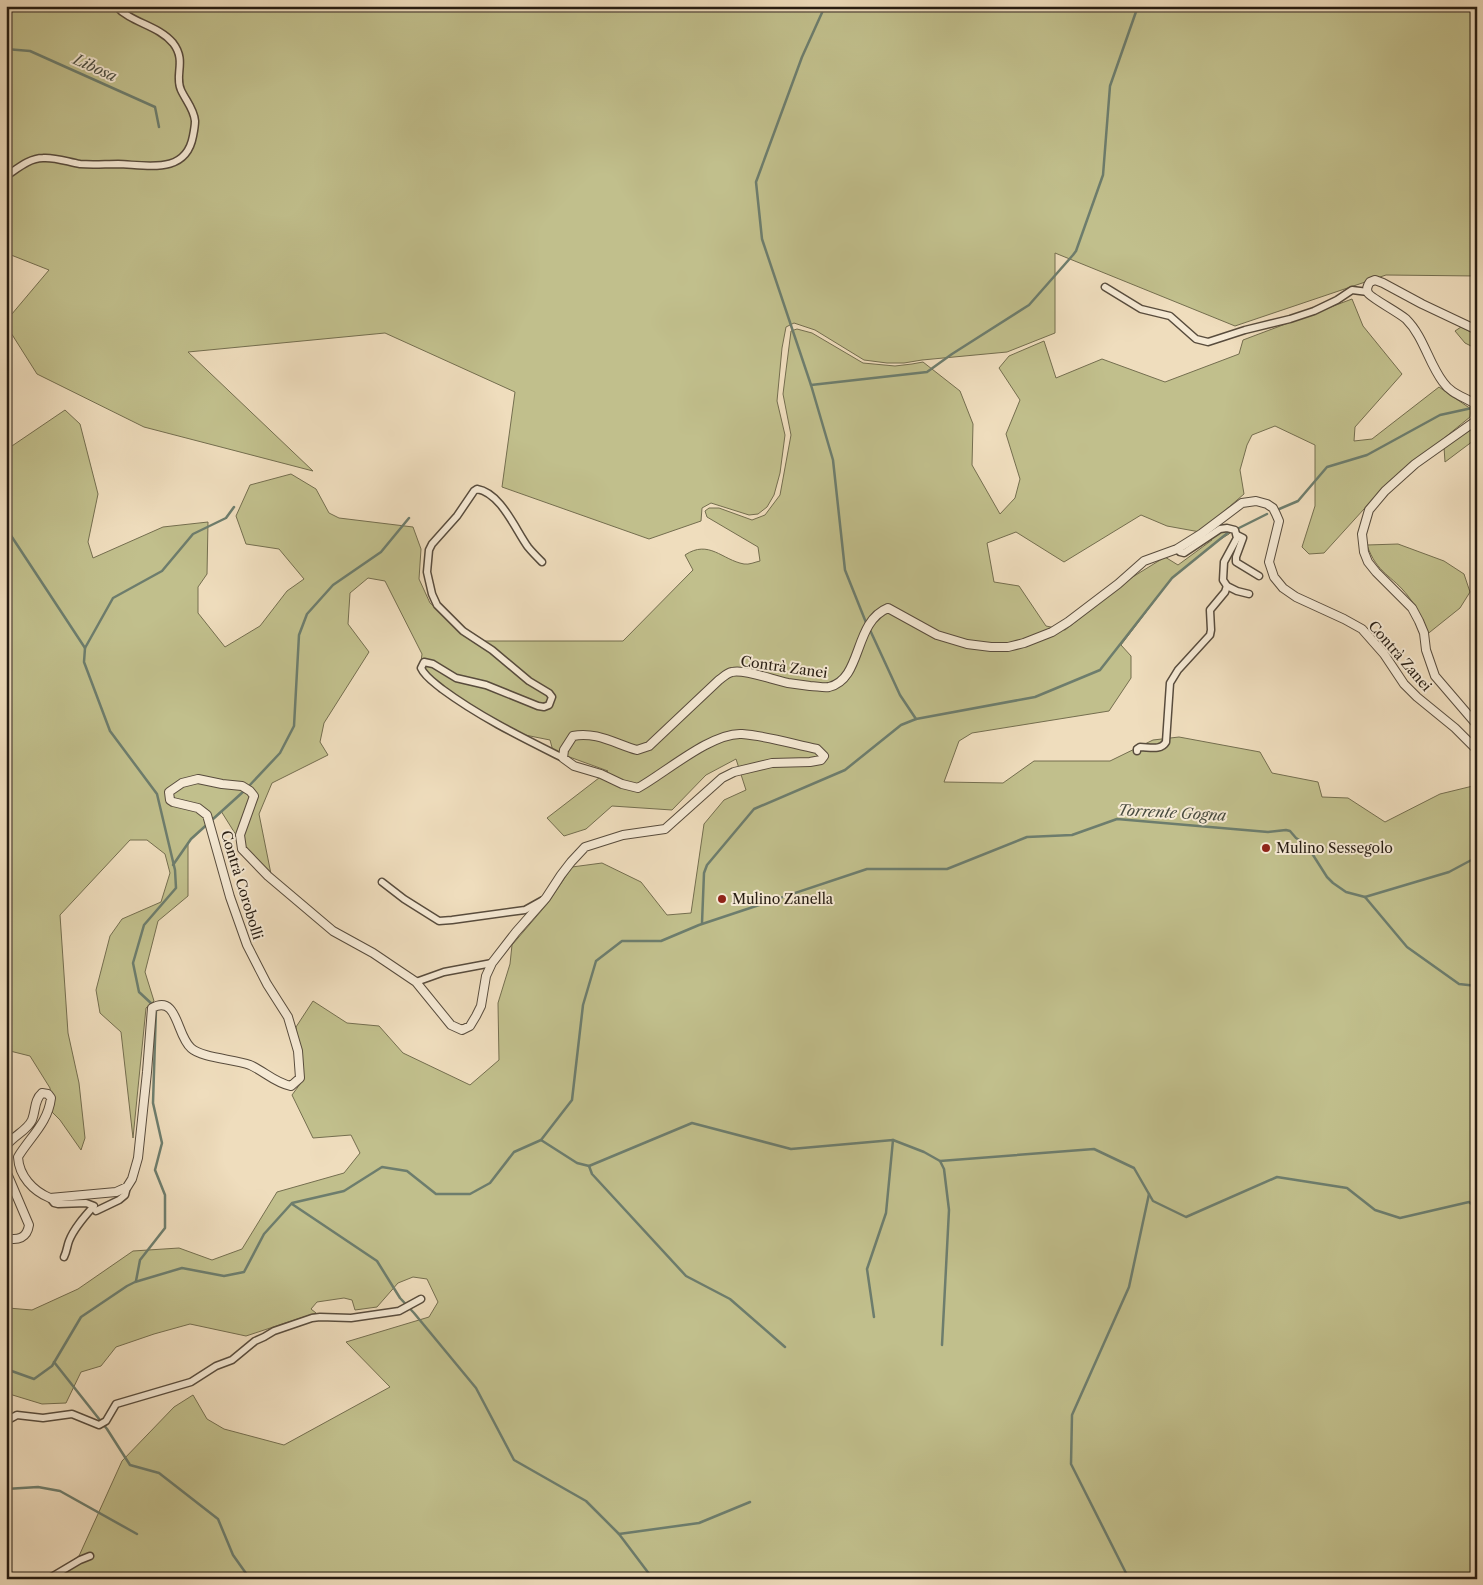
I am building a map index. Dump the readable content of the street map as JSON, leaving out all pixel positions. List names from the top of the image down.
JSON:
{
  "streets": {
    "street": ["Contrà Zanei", "Contrà Corobolli"]
  },
  "crossings": [
    ["Contrà Zanei", "Contrà Corobolli"]
  ],
  "water": ["Libosa", "Torrente Gogna"],
  "places": ["Mulino Sessegolo", "Mulino Zanella"]
}
